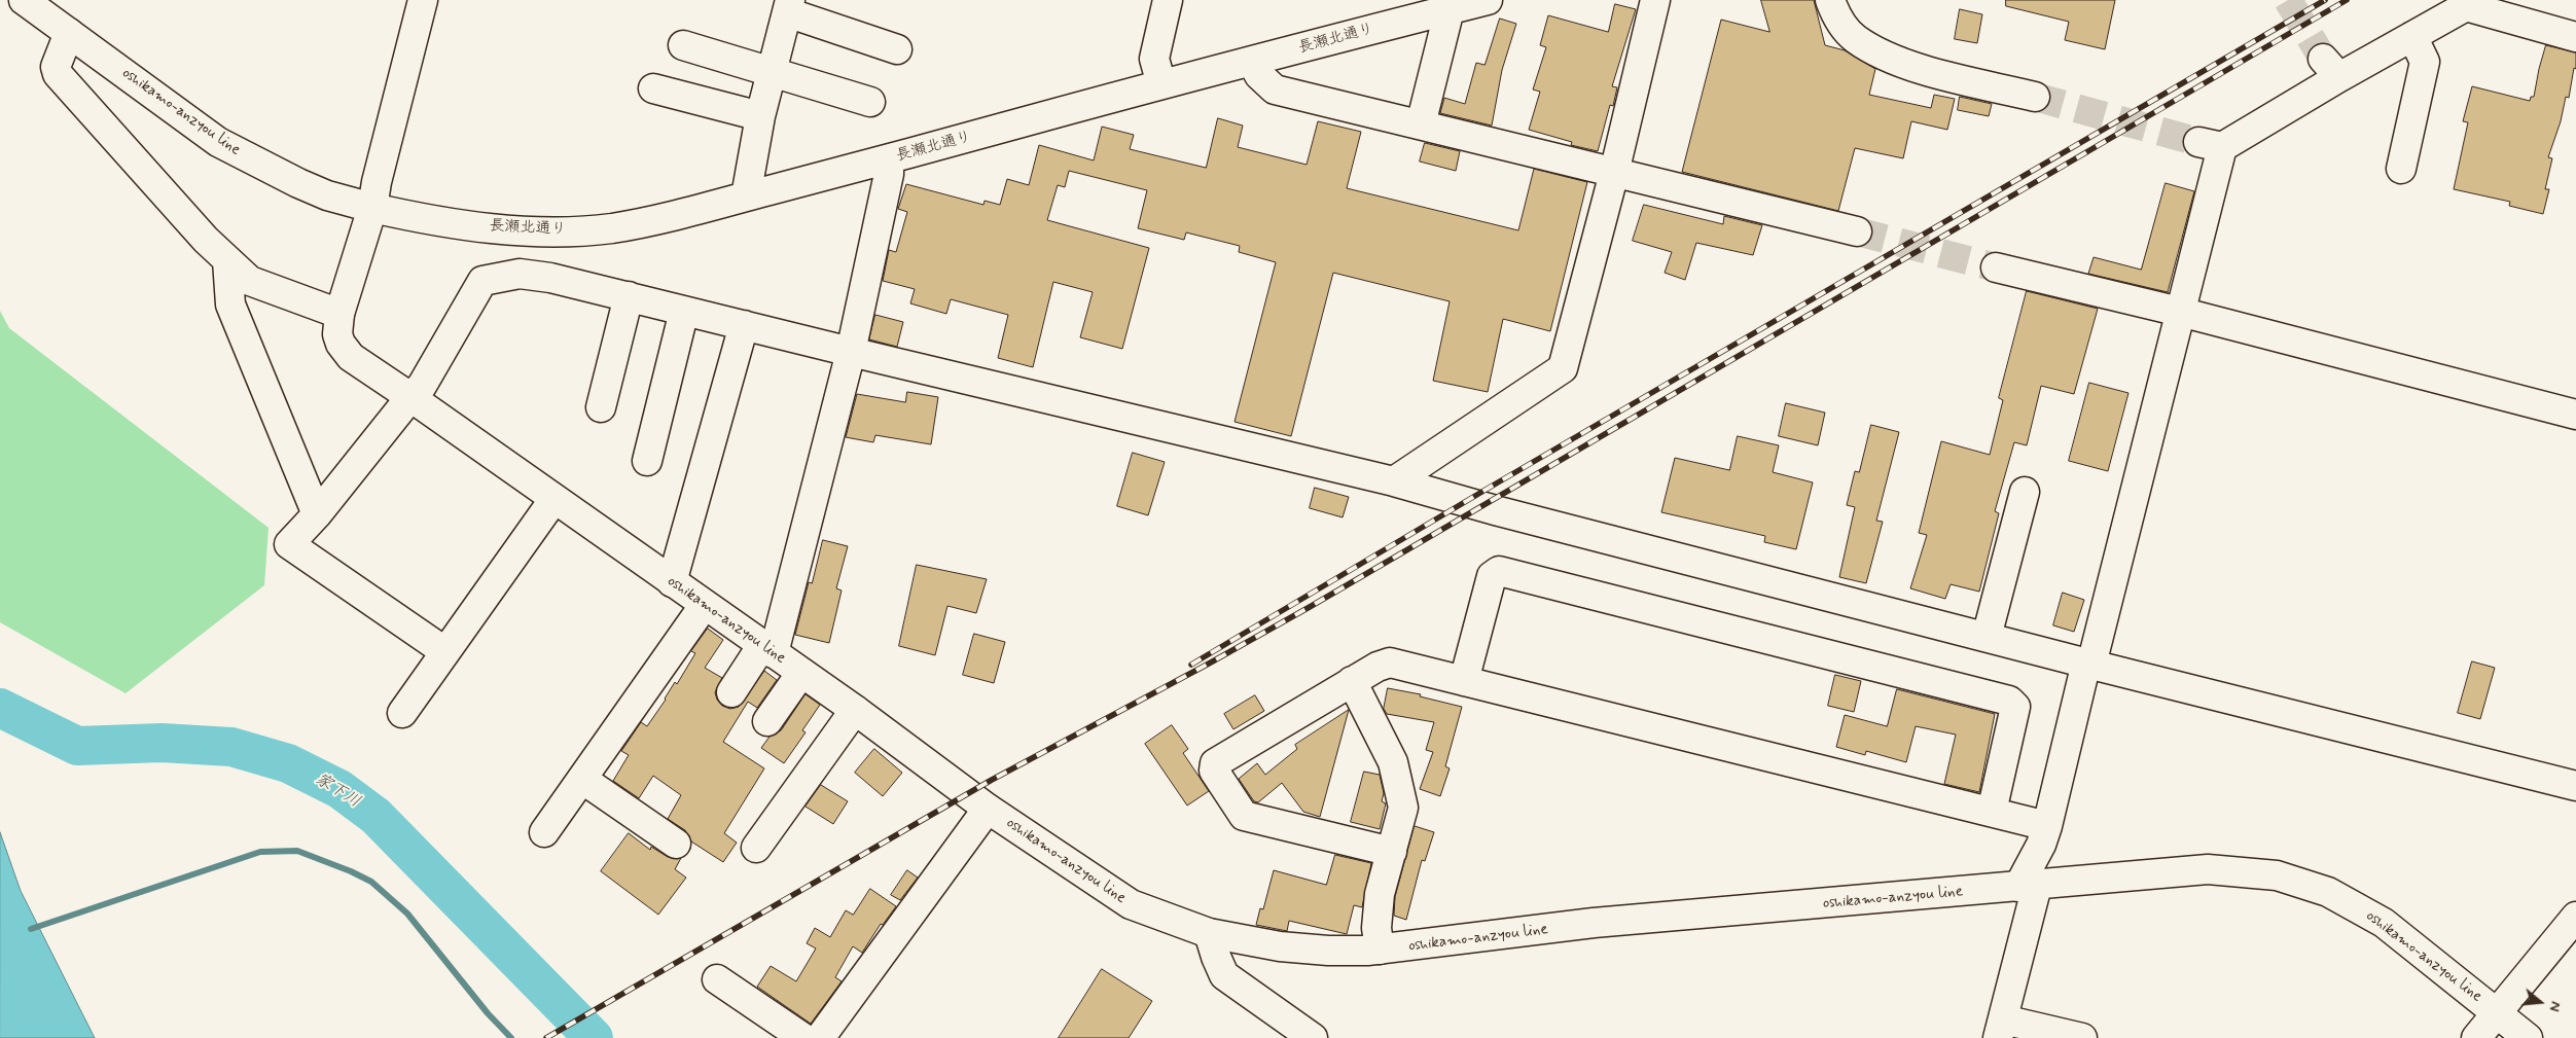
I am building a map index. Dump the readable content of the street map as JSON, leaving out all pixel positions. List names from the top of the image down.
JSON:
{
  "streets": {
    "street": ["長瀬北通り", "oshikamo-anzyou line"]
  },
  "crossings": [
    ["長瀬北通り", "oshikamo-anzyou line"]
  ],
  "water": ["家下川"],
  "north": "right"
}
